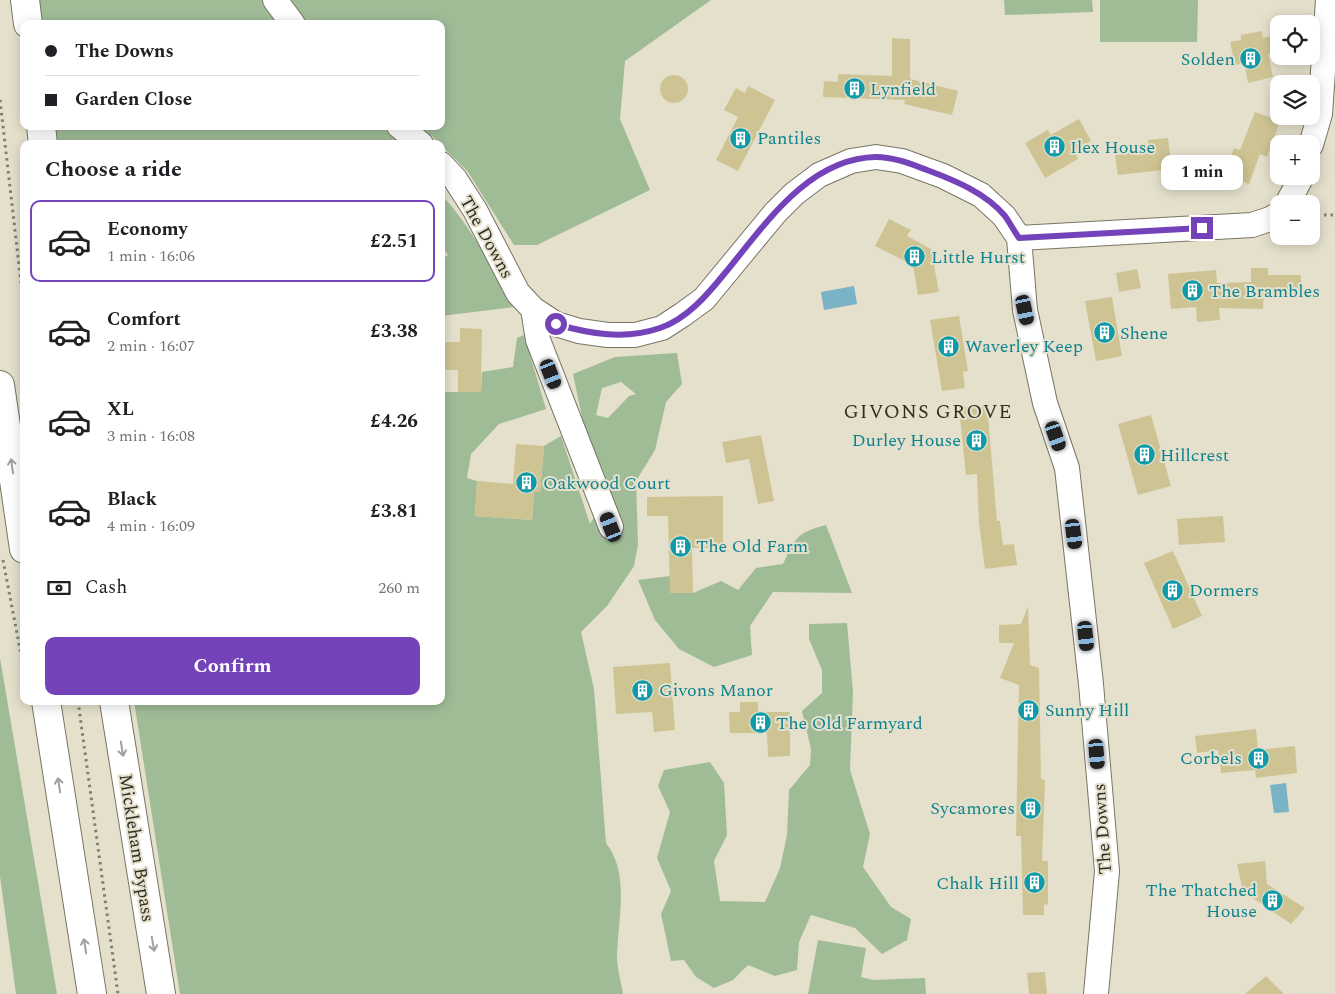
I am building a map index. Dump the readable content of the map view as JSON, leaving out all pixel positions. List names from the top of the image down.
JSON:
{
  "streets": {
    "highway": ["Mickleham Bypass"],
    "street": ["The Downs"]
  },
  "districts": ["GIVONS GROVE"],
  "places": {
    "building": [
      "Solden",
      "Lynfield",
      "Pantiles",
      "Ilex House",
      "Little Hurst",
      "The Brambles",
      "Shene",
      "Waverley Keep",
      "Durley House",
      "Hillcrest",
      "Oakwood Court",
      "The Old Farm",
      "Dormers",
      "Givons Manor",
      "Sunny Hill",
      "The Old Farmyard",
      "Corbels",
      "Sycamores",
      "Chalk Hill",
      "The Thatched House"
    ]
  },
  "page": {
    "map_buttons": ["+", "−"],
    "banner": ["The Downs", "Garden Close"],
    "heading": "Choose a ride",
    "bubble": "1 min",
    "list": [
      {
        "name": "Economy",
        "note": "1 min · 16:06",
        "value": "£2.51"
      },
      {
        "name": "Comfort",
        "note": "2 min · 16:07",
        "value": "£3.38"
      },
      {
        "name": "XL",
        "note": "3 min · 16:08",
        "value": "£4.26"
      },
      {
        "name": "Black",
        "note": "4 min · 16:09",
        "value": "£3.81"
      }
    ],
    "pay": ["Cash", "260 m"],
    "buttons": "Confirm"
  }
}
